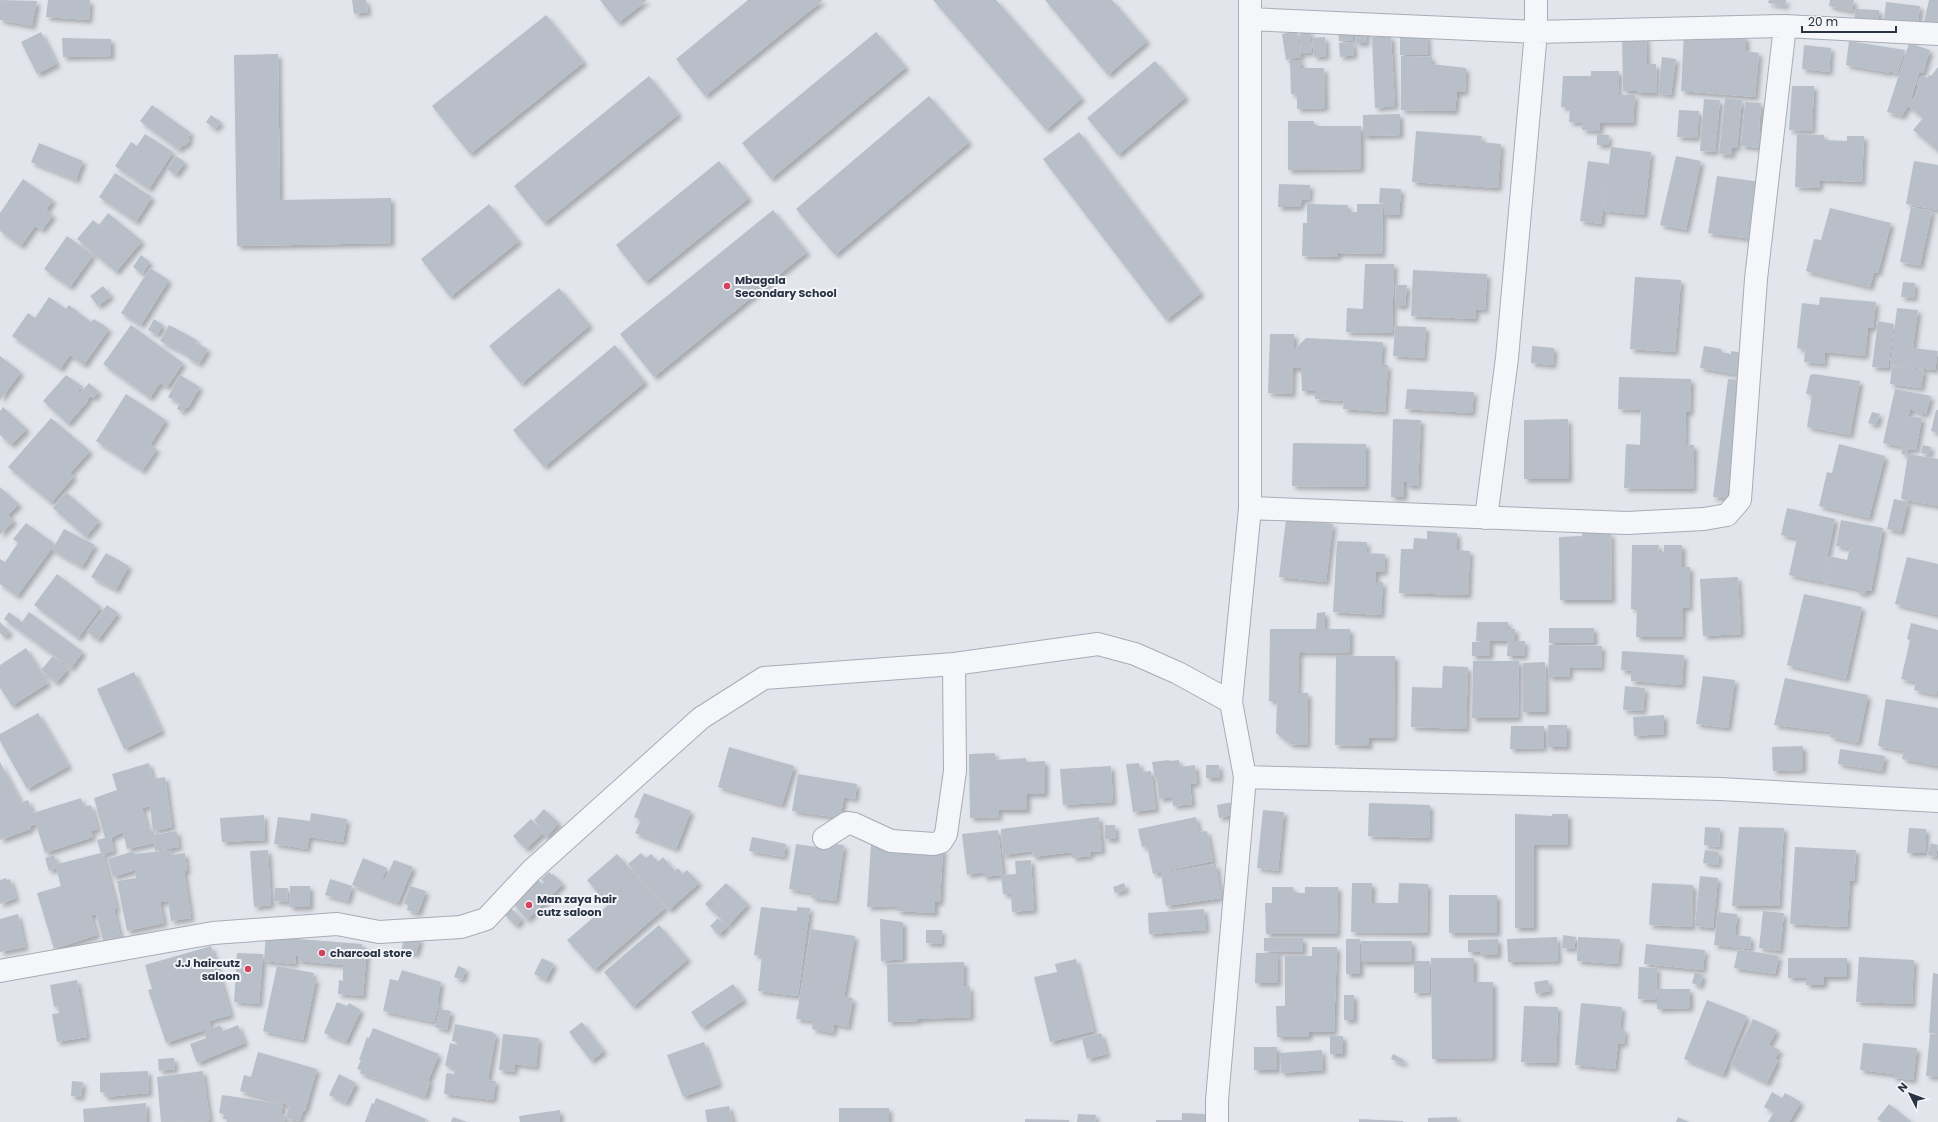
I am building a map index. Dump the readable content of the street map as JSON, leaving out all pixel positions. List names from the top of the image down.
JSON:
{
  "places": [
    "Mbagala Secondary School",
    "Man zaya hair cutz saloon",
    "charcoal store",
    "J.J haircutz saloon"
  ],
  "scale_bar": "20 m",
  "north": "top left"
}
